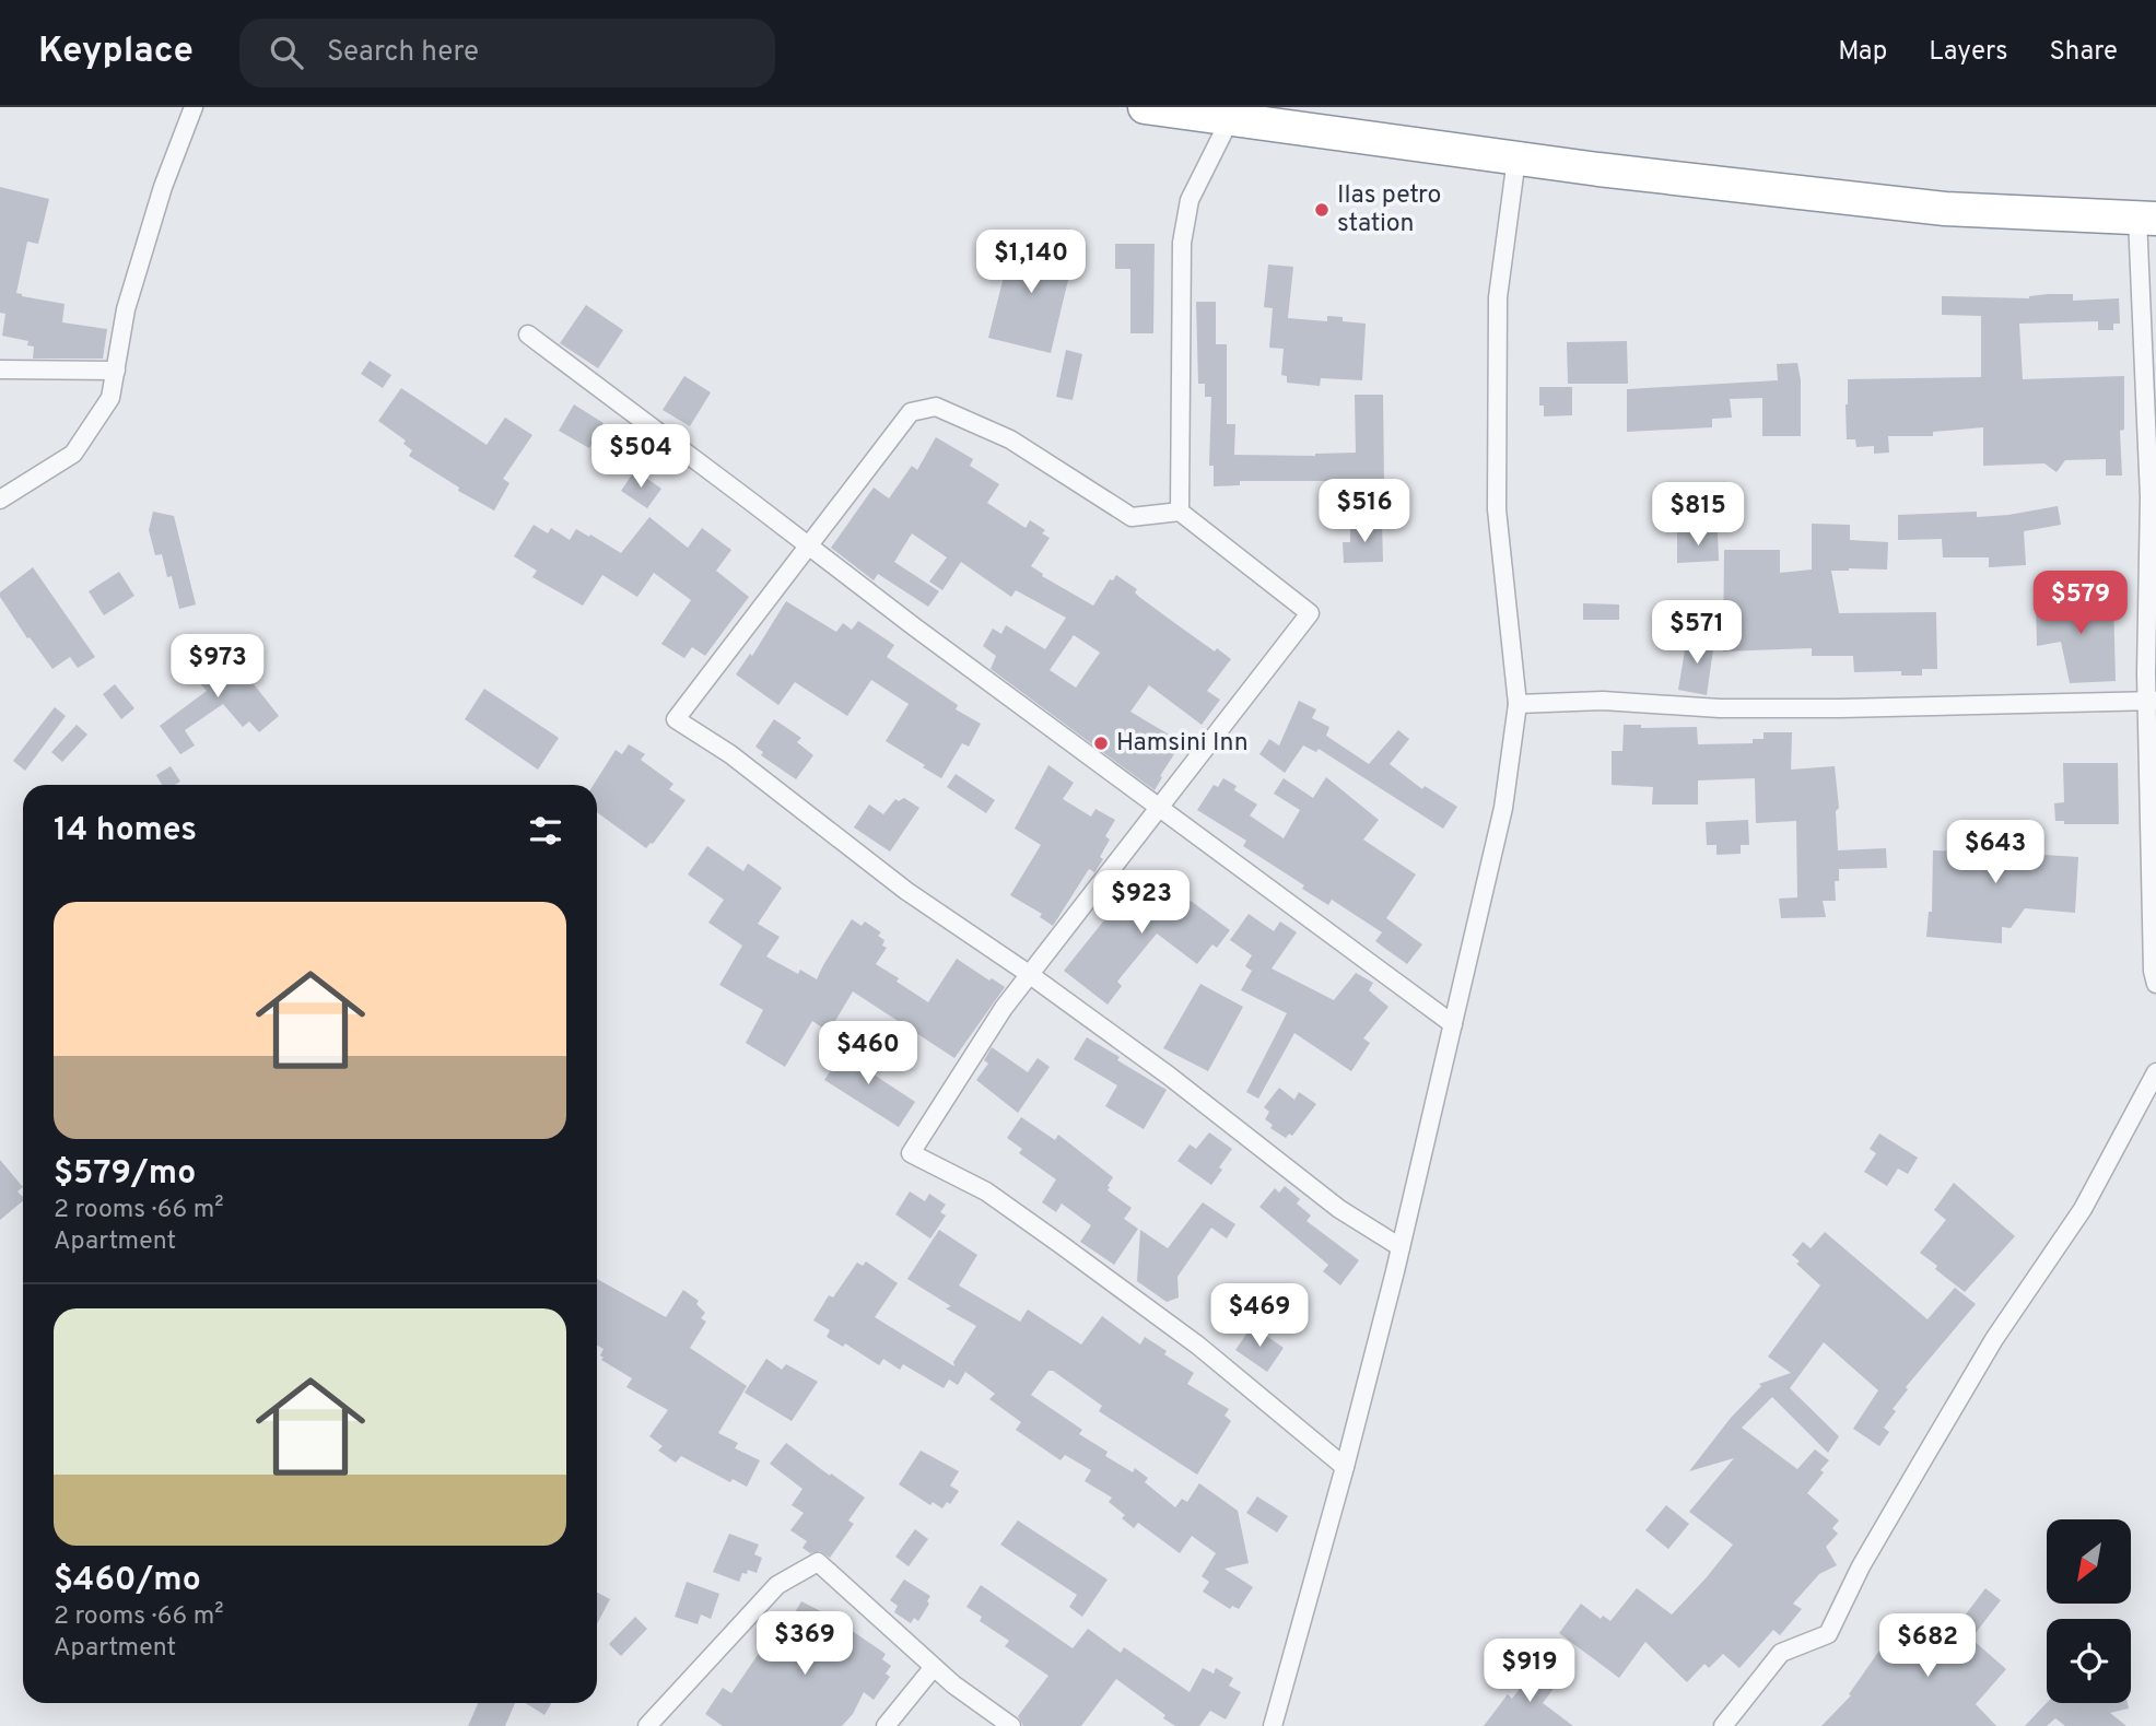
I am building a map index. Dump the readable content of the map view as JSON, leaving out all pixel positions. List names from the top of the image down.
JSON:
{
  "places": ["Ilas petro station", "Hamsini Inn"],
  "north": "bottom left",
  "page": {
    "header": "Keyplace",
    "search": "Search here",
    "nav": ["Map", "Layers", "Share"],
    "price": [
      "$1,140",
      "$504",
      "$516",
      "$815",
      "$579",
      "$571",
      "$973",
      "$643",
      "$923",
      "$460",
      "$469",
      "$369",
      "$682",
      "$919"
    ],
    "heading": "14 homes",
    "list": [
      {
        "name": "$579/mo",
        "note": "2 rooms · 66 m² · Apartment"
      },
      {
        "name": "$460/mo",
        "note": "2 rooms · 66 m² · Apartment"
      }
    ]
  }
}
